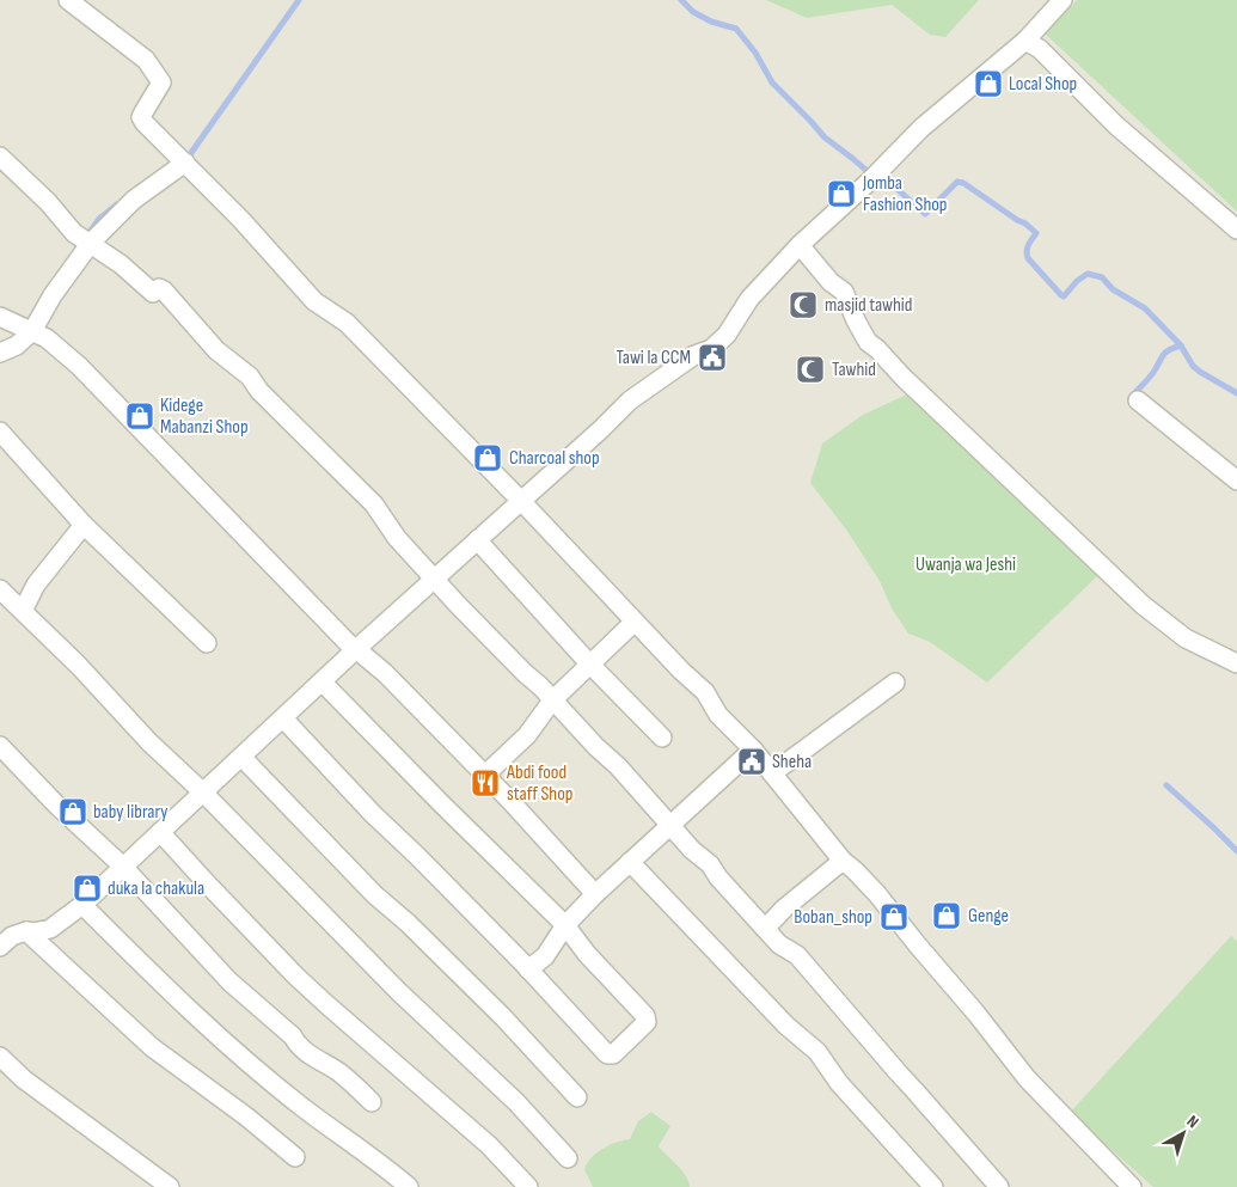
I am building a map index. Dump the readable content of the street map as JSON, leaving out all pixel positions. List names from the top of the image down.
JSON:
{
  "parks": ["Uwanja wa Jeshi"],
  "places": {
    "shop": [
      "Local Shop",
      "Jomba Fashion Shop",
      "Kidege Mabanzi Shop",
      "Charcoal shop",
      "baby library",
      "duka la chakula",
      "Genge",
      "Boban_shop"
    ],
    "mosque": ["masjid tawhid", "Tawhid"],
    "public building": ["Tawi la CCM", "Sheha"],
    "restaurant": ["Abdi food staff Shop"]
  },
  "north": "top right"
}
